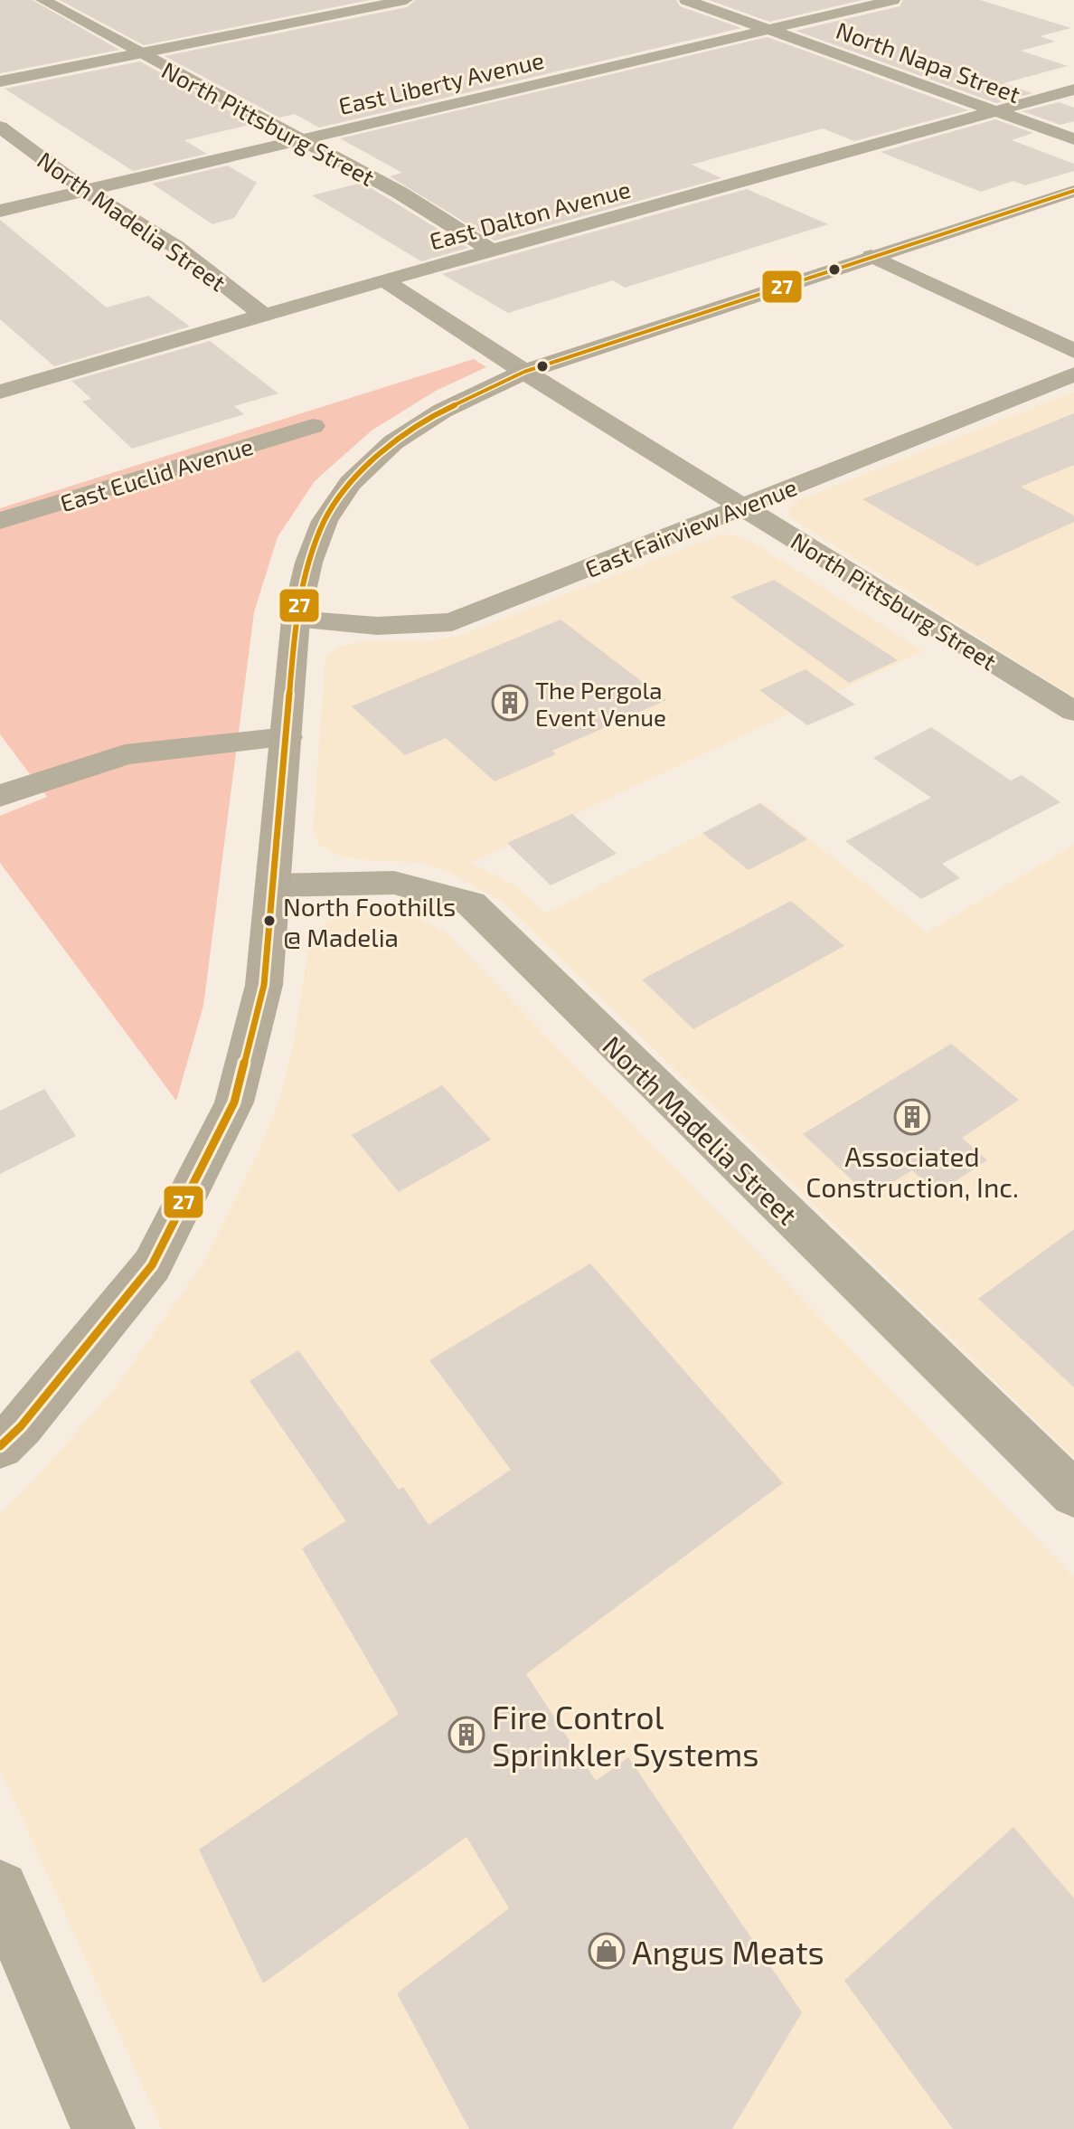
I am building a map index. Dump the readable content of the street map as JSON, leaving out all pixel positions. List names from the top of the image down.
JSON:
{
  "streets": {
    "street": [
      "North Napa Street",
      "East Liberty Avenue",
      "North Pittsburg Street",
      "East Dalton Avenue",
      "North Madelia Street",
      "East Euclid Avenue",
      "East Fairview Avenue"
    ]
  },
  "crossings": [
    ["North Napa Street", "East Liberty Avenue"],
    ["North Napa Street", "East Dalton Avenue"],
    ["East Liberty Avenue", "North Pittsburg Street"],
    ["East Liberty Avenue", "North Madelia Street"],
    ["North Pittsburg Street", "East Dalton Avenue"],
    ["North Pittsburg Street", "East Fairview Avenue"],
    ["East Dalton Avenue", "North Madelia Street"]
  ],
  "places": {
    "building": ["The Pergola Event Venue", "Associated Construction, Inc.", "Fire Control Sprinkler Systems"],
    "other": ["North Foothills @ Madelia"],
    "shop": ["Angus Meats"]
  },
  "lines": ["transit line 27"]
}
